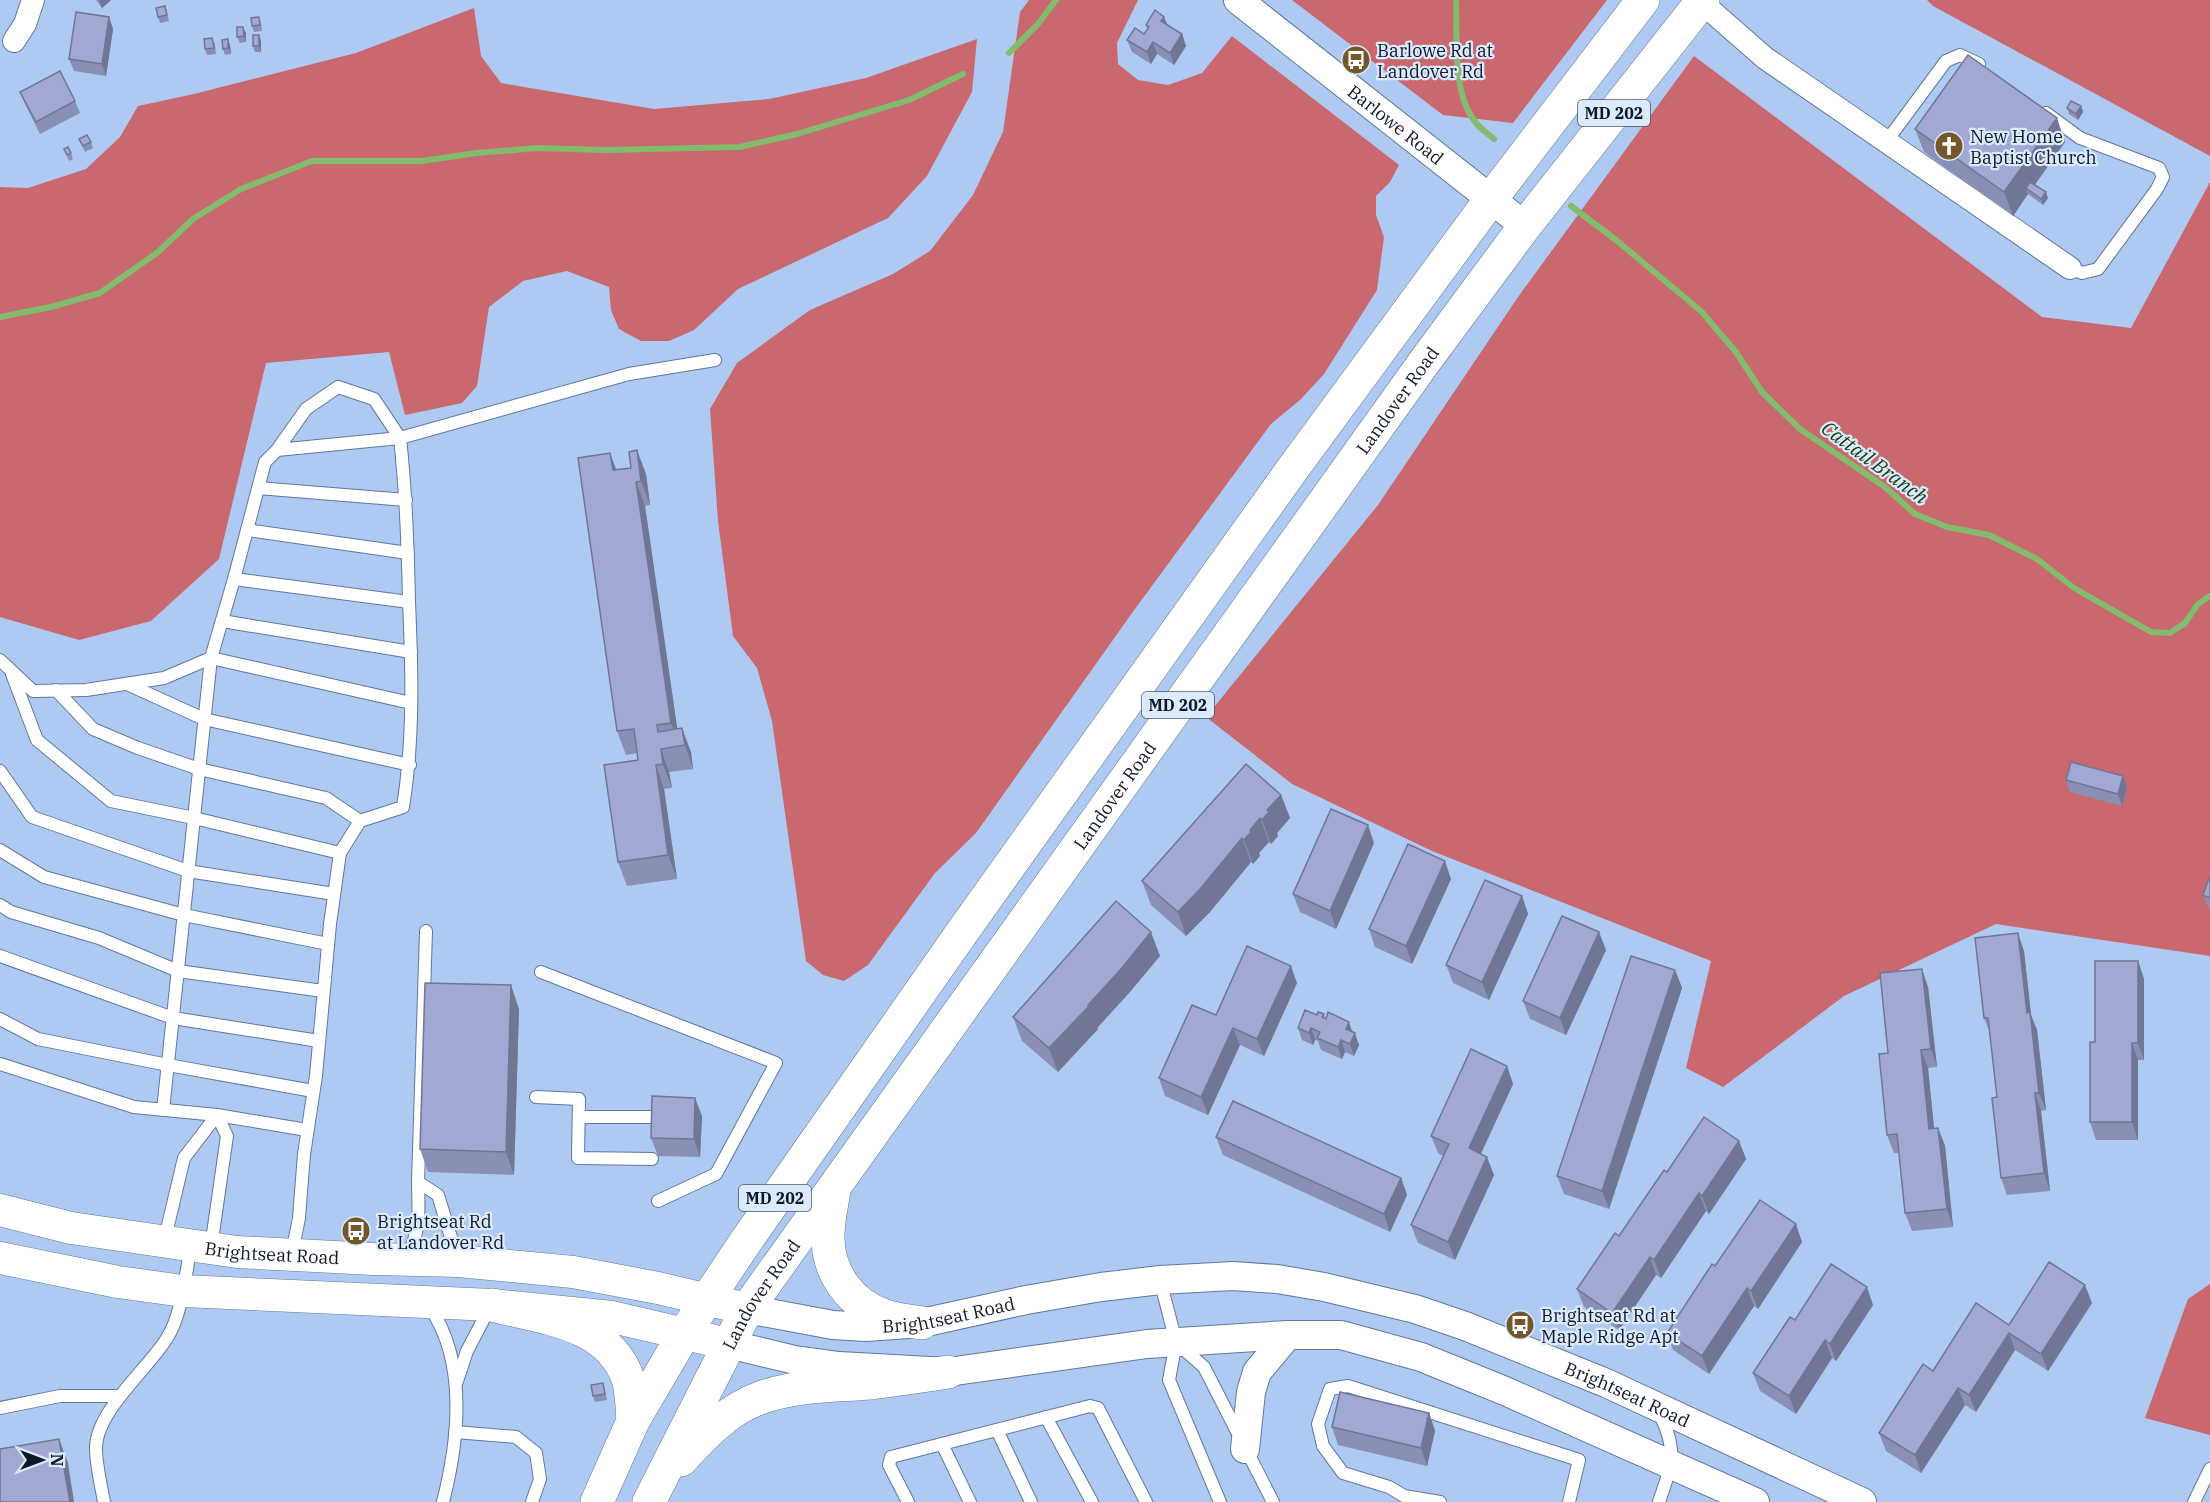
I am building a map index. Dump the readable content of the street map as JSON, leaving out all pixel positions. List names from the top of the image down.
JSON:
{
  "streets": {
    "main road": ["MD 202", "Landover Road", "Brightseat Road"],
    "street": ["Barlowe Road"]
  },
  "crossings": [
    ["MD 202", "Barlowe Road"],
    ["MD 202", "Brightseat Road"],
    ["Barlowe Road", "Landover Road"],
    ["Landover Road", "Brightseat Road"]
  ],
  "water": ["Cattail Branch"],
  "places": {
    "bus stop": ["Barlowe Rd at Landover Rd", "Brightseat Rd at Landover Rd", "Brightseat Rd at Maple Ridge Apt"],
    "church": ["New Home Baptist Church"]
  },
  "north": "right"
}
